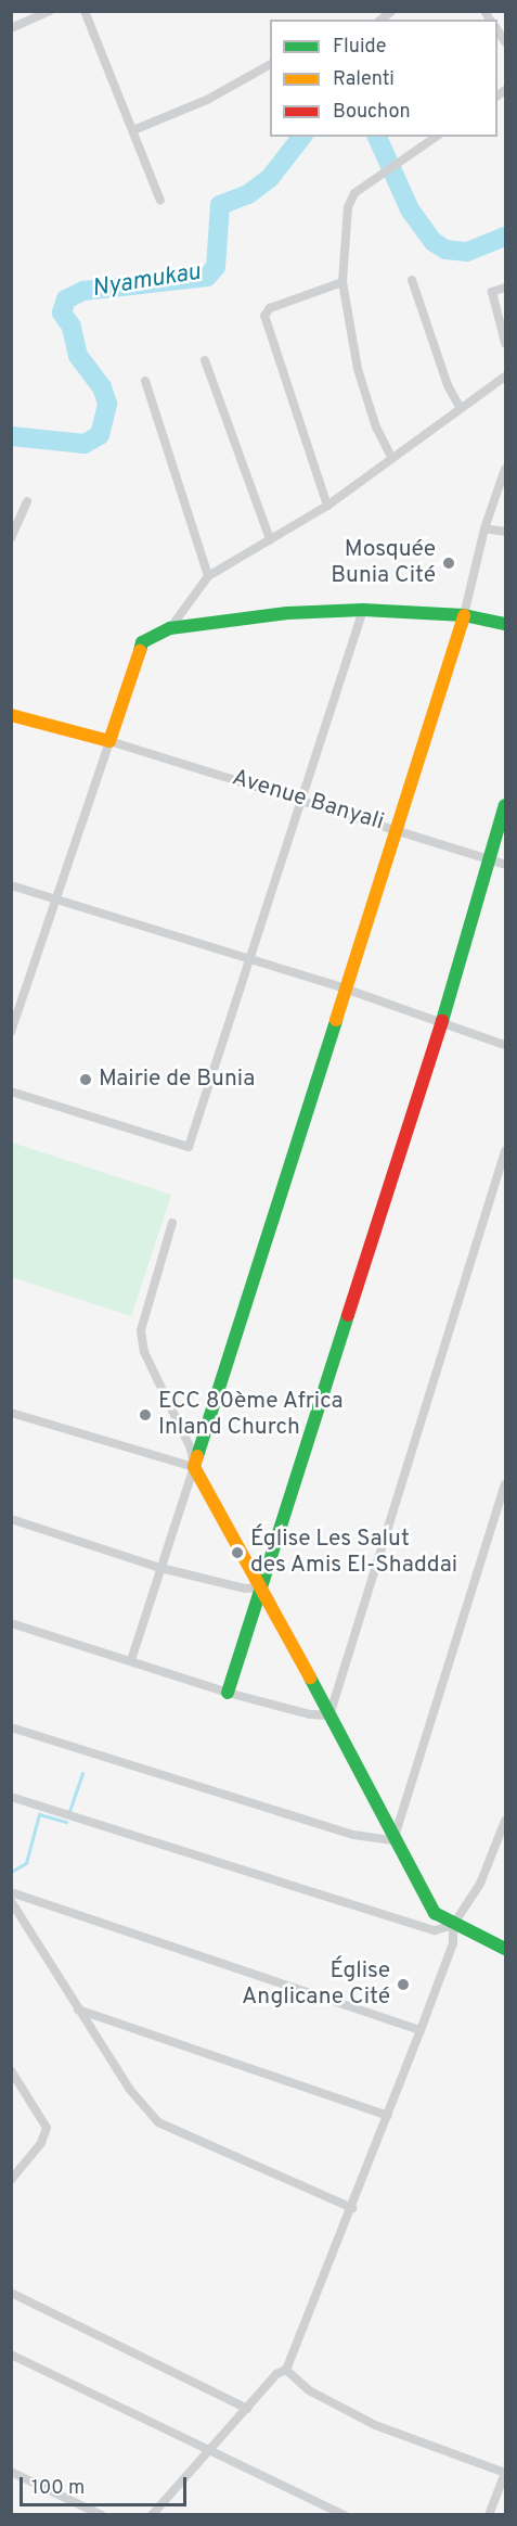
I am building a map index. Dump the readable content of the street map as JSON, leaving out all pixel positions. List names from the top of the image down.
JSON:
{
  "streets": {
    "street": ["Avenue Banyali"]
  },
  "water": ["Nyamukau"],
  "places": [
    "Mosquée Bunia Cité",
    "Mairie de Bunia",
    "ECC 80ème Africa Inland Church",
    "Église Les Salut des Amis El-Shaddai",
    "Église Anglicane Cité"
  ],
  "legend": ["Fluide", "Ralenti", "Bouchon"],
  "scale_bar": "100 m"
}
